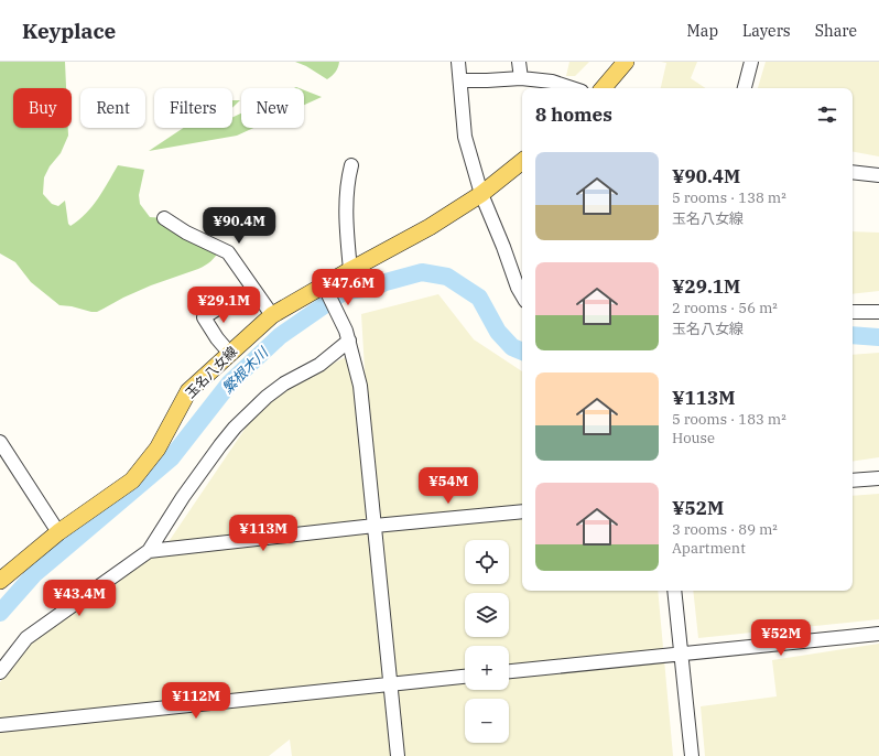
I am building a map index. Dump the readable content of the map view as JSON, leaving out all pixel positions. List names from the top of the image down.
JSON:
{
  "streets": {
    "main road": ["玉名八女線"]
  },
  "water": ["繁根木川"],
  "page": {
    "header": "Keyplace",
    "nav": ["Map", "Layers", "Share"],
    "chip": [
      "Buy",
      "Rent",
      "Filters",
      "New"
    ],
    "heading": "8 homes",
    "list": [
      {
        "name": "¥90.4M",
        "note": "5 rooms · 138 m² · 玉名八女線"
      },
      {
        "name": "¥29.1M",
        "note": "2 rooms · 56 m² · 玉名八女線"
      },
      {
        "name": "¥113M",
        "note": "5 rooms · 183 m² · House"
      },
      {
        "name": "¥52M",
        "note": "3 rooms · 89 m² · Apartment"
      }
    ],
    "price": [
      "¥90.4M",
      "¥47.6M",
      "¥29.1M",
      "¥54M",
      "¥113M",
      "¥43.4M",
      "¥52M",
      "¥112M"
    ],
    "map_buttons": ["+", "−"]
  }
}
